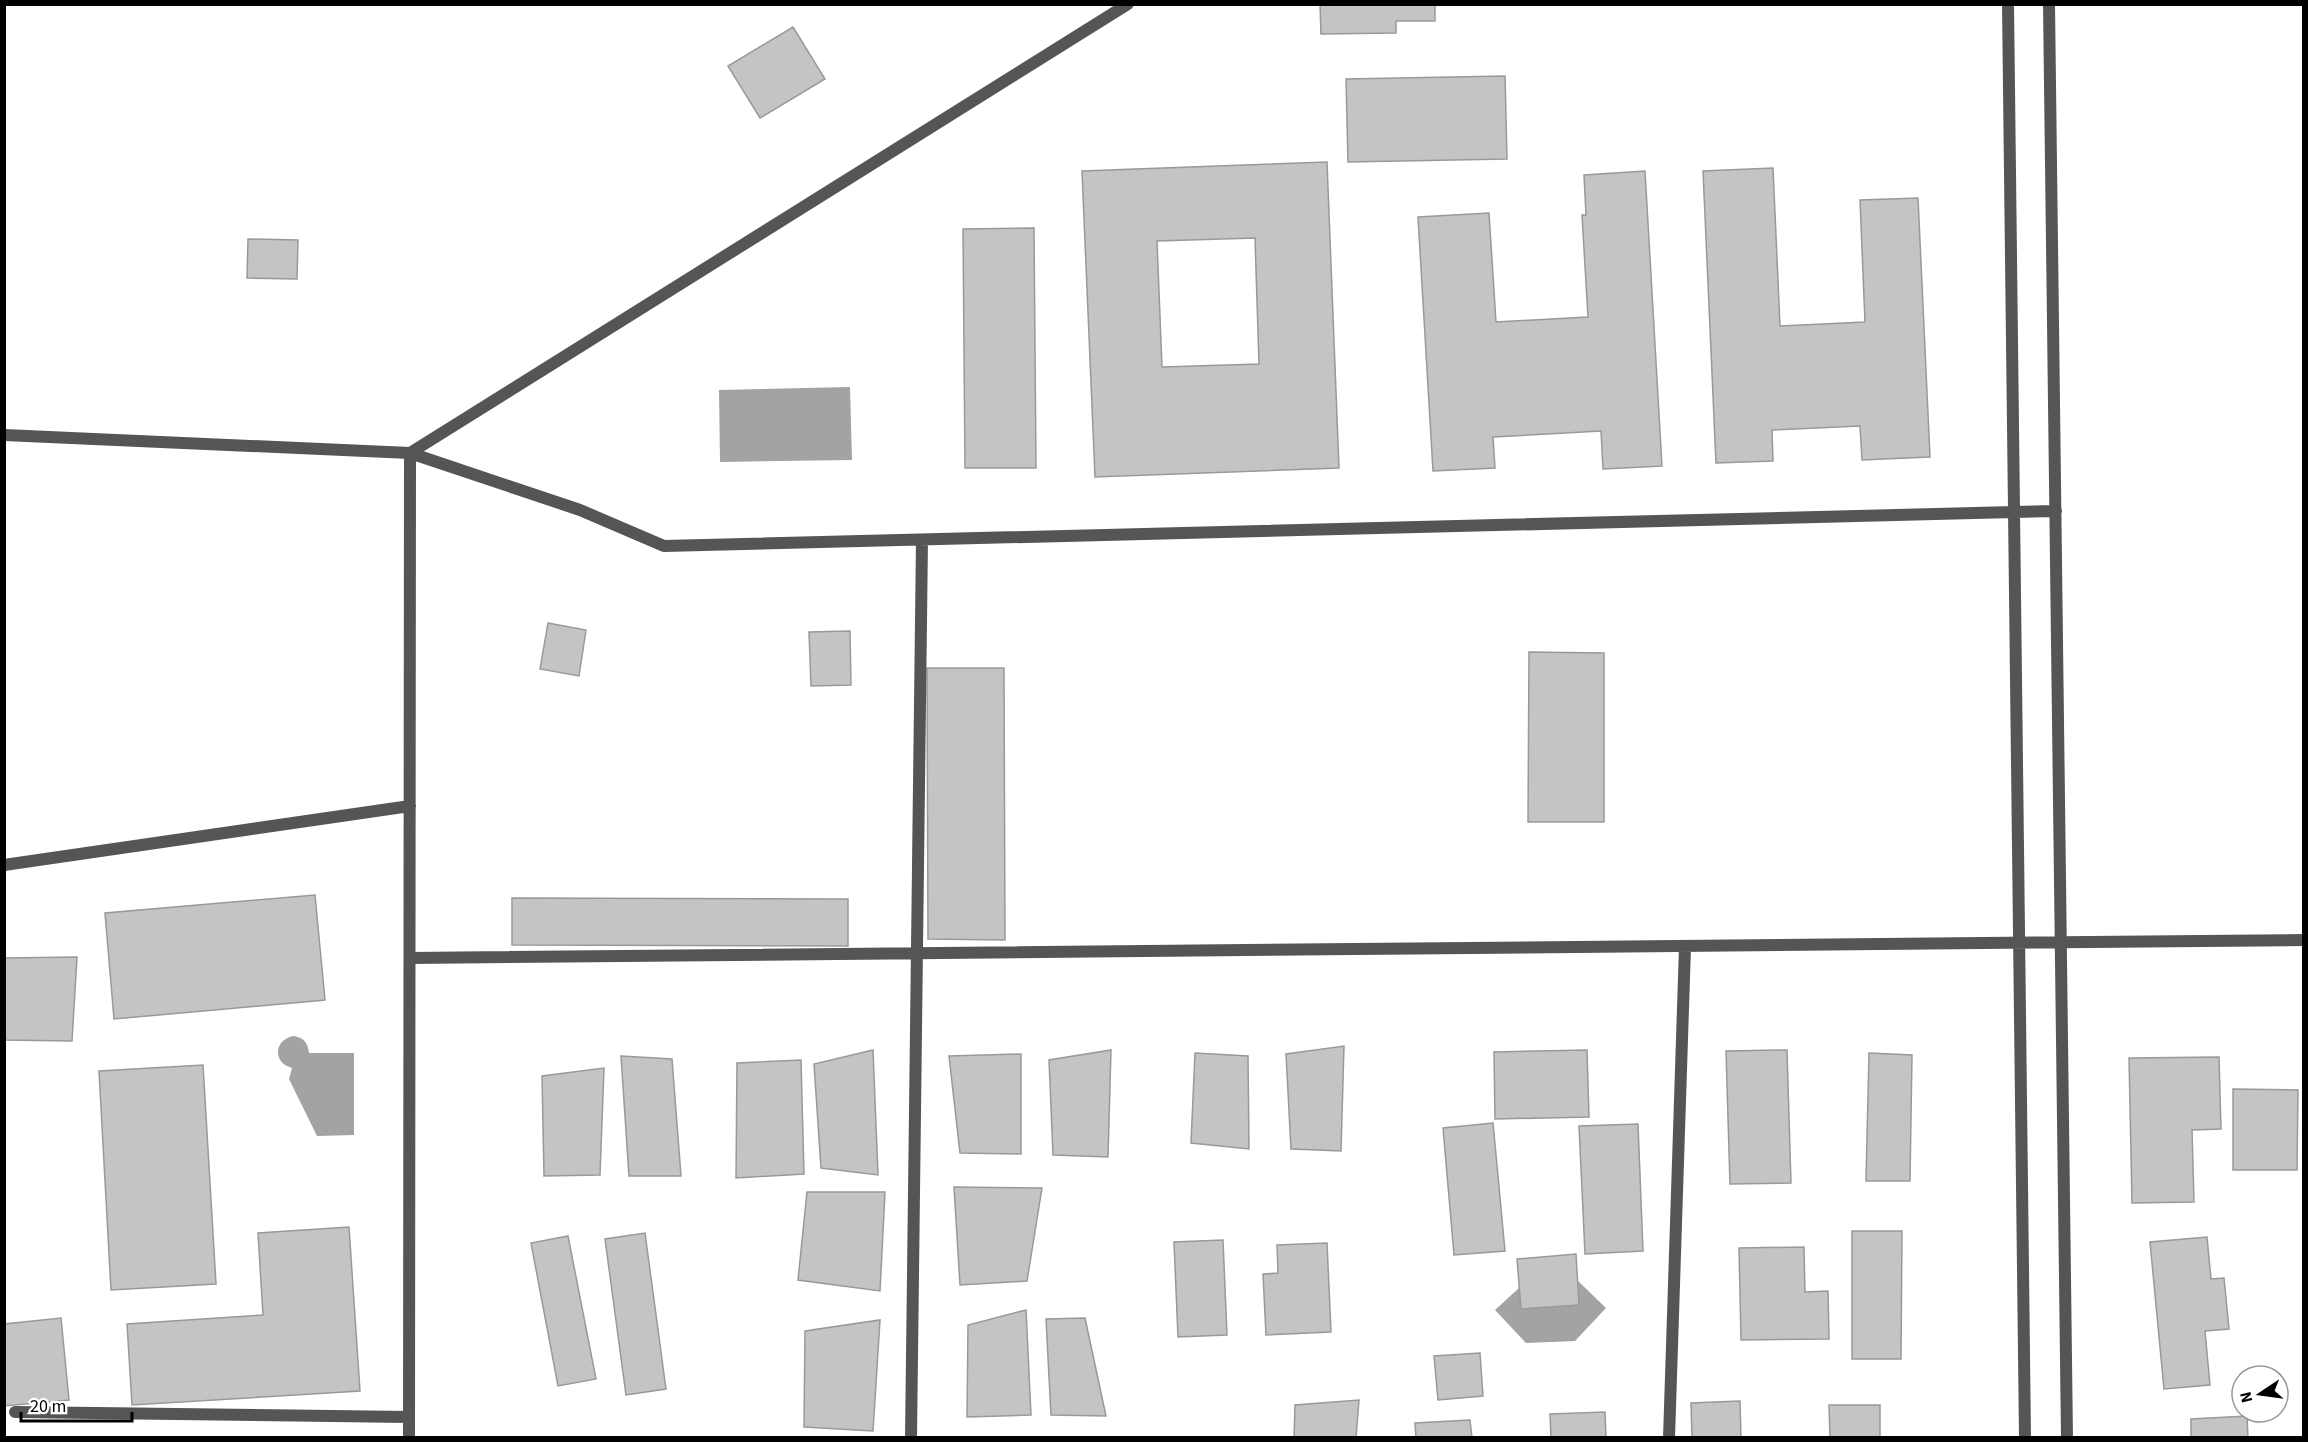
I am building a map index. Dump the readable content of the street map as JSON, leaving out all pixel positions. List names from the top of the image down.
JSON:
{
  "scale_bar": "20 m",
  "north": "left"
}
